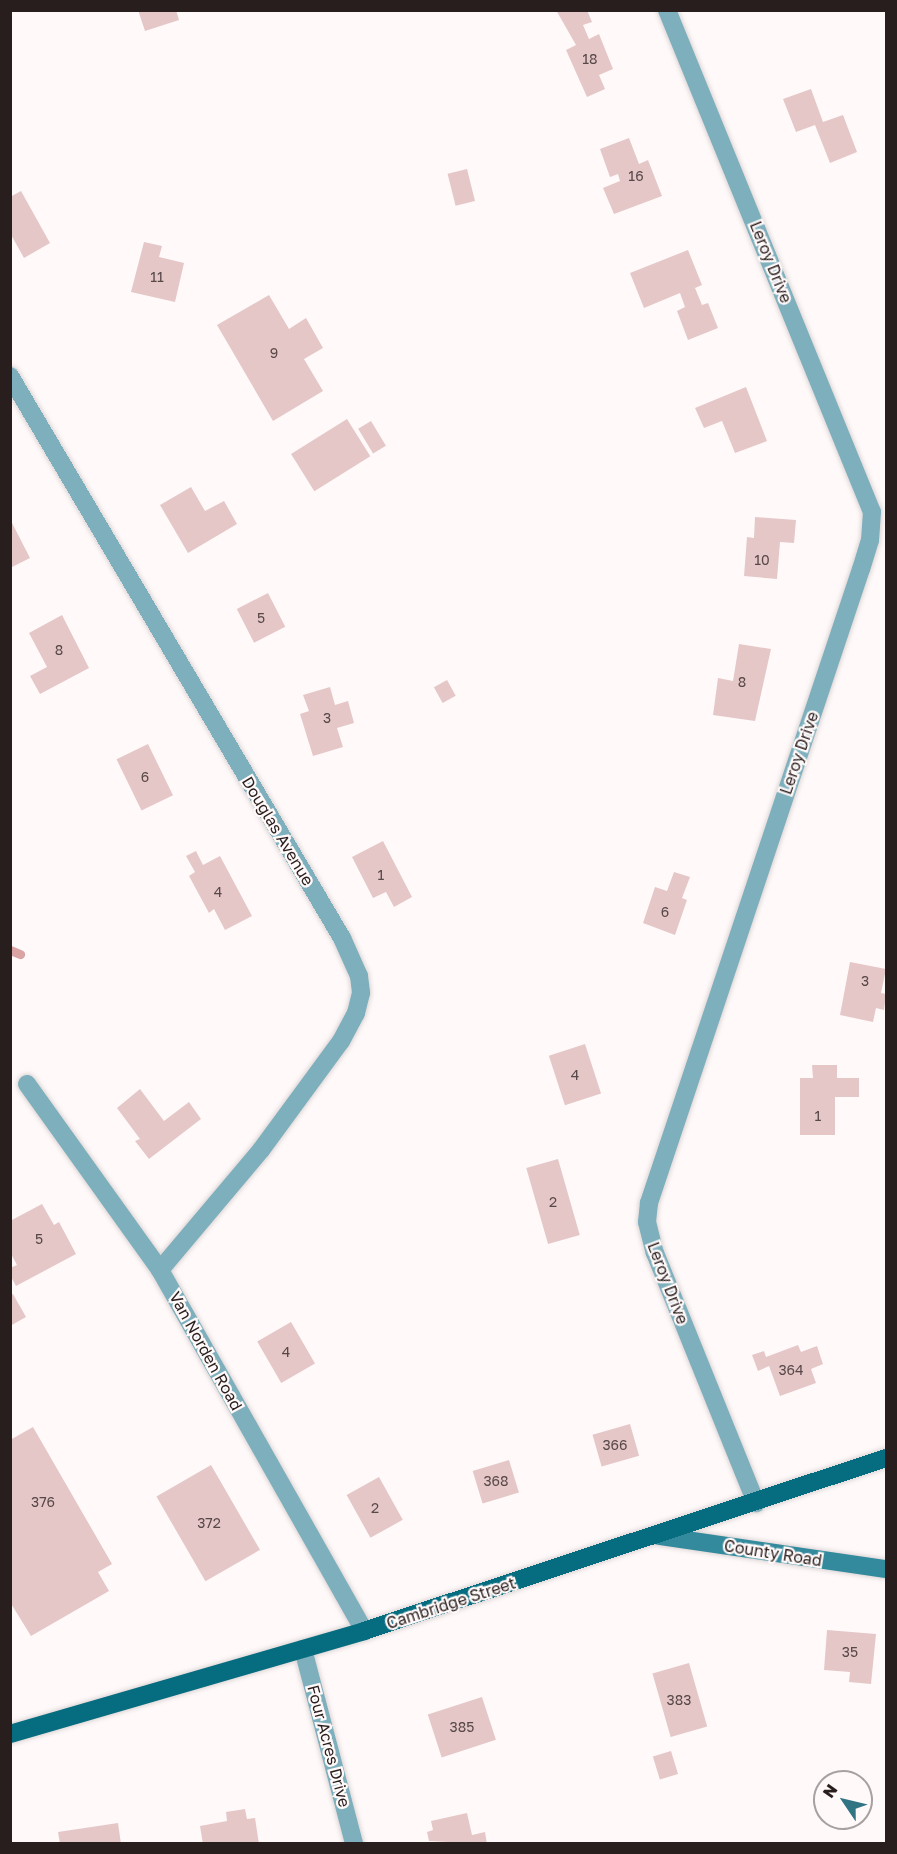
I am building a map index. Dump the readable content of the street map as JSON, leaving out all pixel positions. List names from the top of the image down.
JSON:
{
  "streets": {
    "main road": ["Cambridge Street"],
    "street": [
      "Leroy Drive",
      "Douglas Avenue",
      "Van Norden Road",
      "County Road",
      "Four Acres Drive"
    ]
  },
  "crossings": [
    ["Leroy Drive", "Cambridge Street"],
    ["Douglas Avenue", "Van Norden Road"],
    ["Van Norden Road", "Cambridge Street"],
    ["County Road", "Cambridge Street"],
    ["Cambridge Street", "Four Acres Drive"]
  ],
  "house_numbers": [
    "18",
    "16",
    "11",
    "9",
    "10",
    "5",
    "8",
    "8",
    "3",
    "6",
    "1",
    "4",
    "6",
    "3",
    "4",
    "1",
    "2",
    "5",
    "4",
    "364",
    "366",
    "368",
    "376",
    "2",
    "372",
    "35",
    "383",
    "385"
  ],
  "north": "top left"
}
